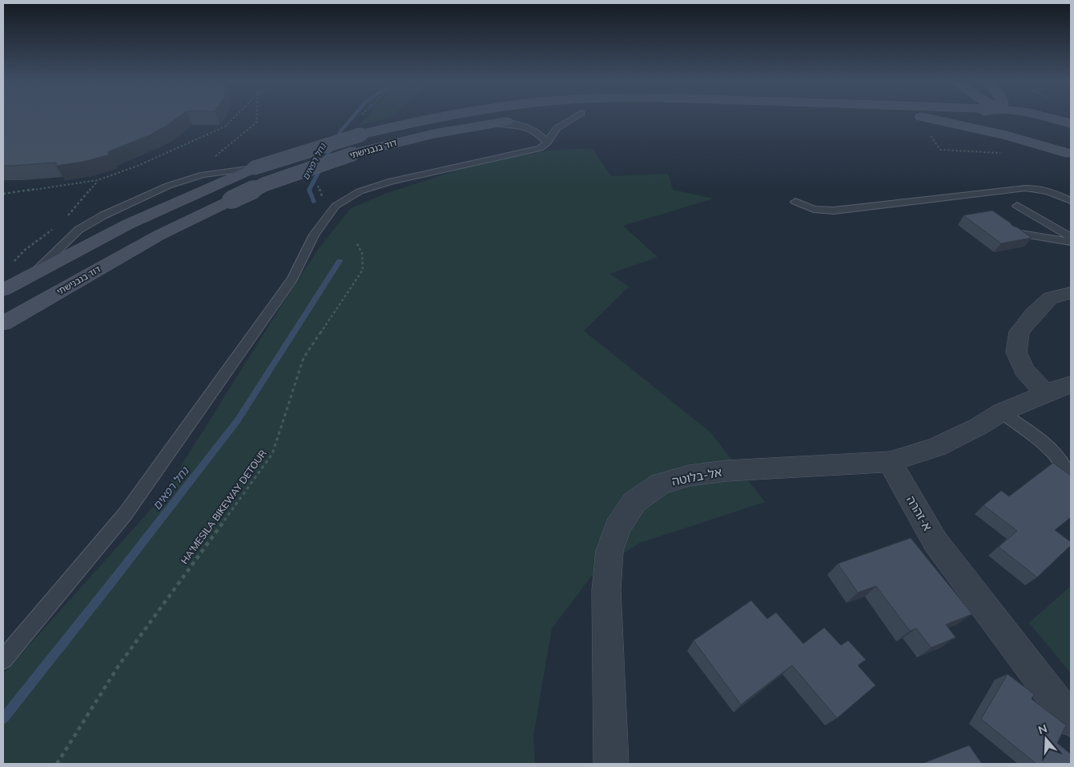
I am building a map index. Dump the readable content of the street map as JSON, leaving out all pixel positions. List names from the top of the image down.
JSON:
{
  "streets": {
    "main road": ["דוד בנבנישתי"],
    "street": ["אל-בלוטה", "א-זהרה"],
    "path": ["HA'MESILA BIKEWAY DETOUR"]
  },
  "crossings": [
    ["אל-בלוטה", "א-זהרה"]
  ],
  "water": ["נחל רפאים"],
  "north": "top"
}
